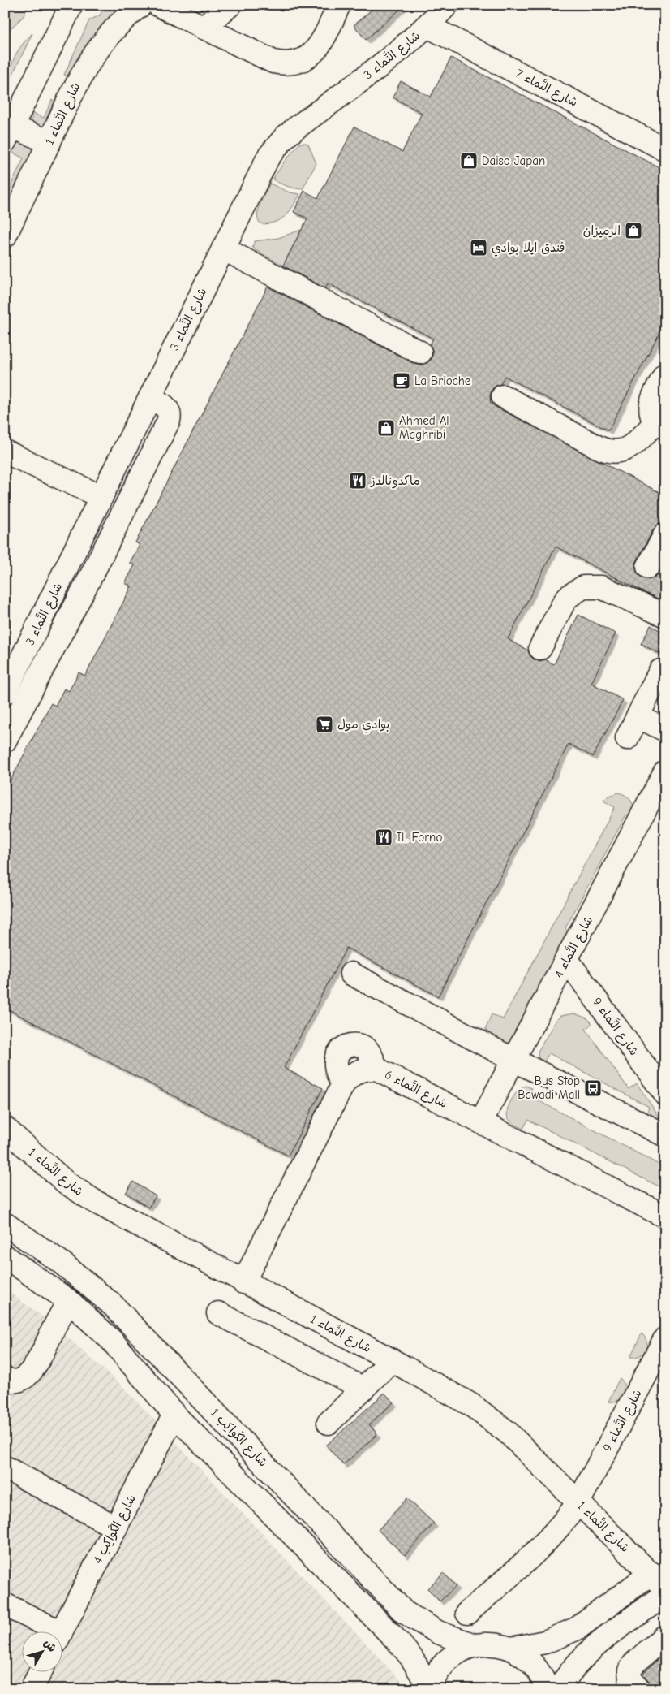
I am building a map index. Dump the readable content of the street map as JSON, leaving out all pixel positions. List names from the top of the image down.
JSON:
{
  "streets": {
    "street": [
      "شارع النَّماء 3",
      "شارع النَّماء 7",
      "شارع النَّماء 1",
      "شارع النَّماء 4",
      "شارع النَّماء 9",
      "شارع النَّماء 6",
      "شارع الكَواكِب 1",
      "شارع الكَواكِب 4"
    ]
  },
  "crossings": [
    ["شارع النَّماء 3", "شارع النَّماء 7"],
    ["شارع النَّماء 1", "شارع النَّماء 9"],
    ["شارع النَّماء 1", "شارع النَّماء 6"],
    ["شارع النَّماء 4", "شارع النَّماء 9"],
    ["شارع النَّماء 4", "شارع النَّماء 6"]
  ],
  "places": {
    "shop": ["Daiso Japan", "الرميزان", "Ahmed Al Maghribi"],
    "hotel": ["فندق ايلا بوادي"],
    "cafe": ["La Brioche"],
    "restaurant": ["ماكدونالدز", "IL Forno"],
    "supermarket": ["بوادي مول"],
    "bus stop": ["Bus Stop Bawadi Mall"]
  },
  "north": "top right"
}
